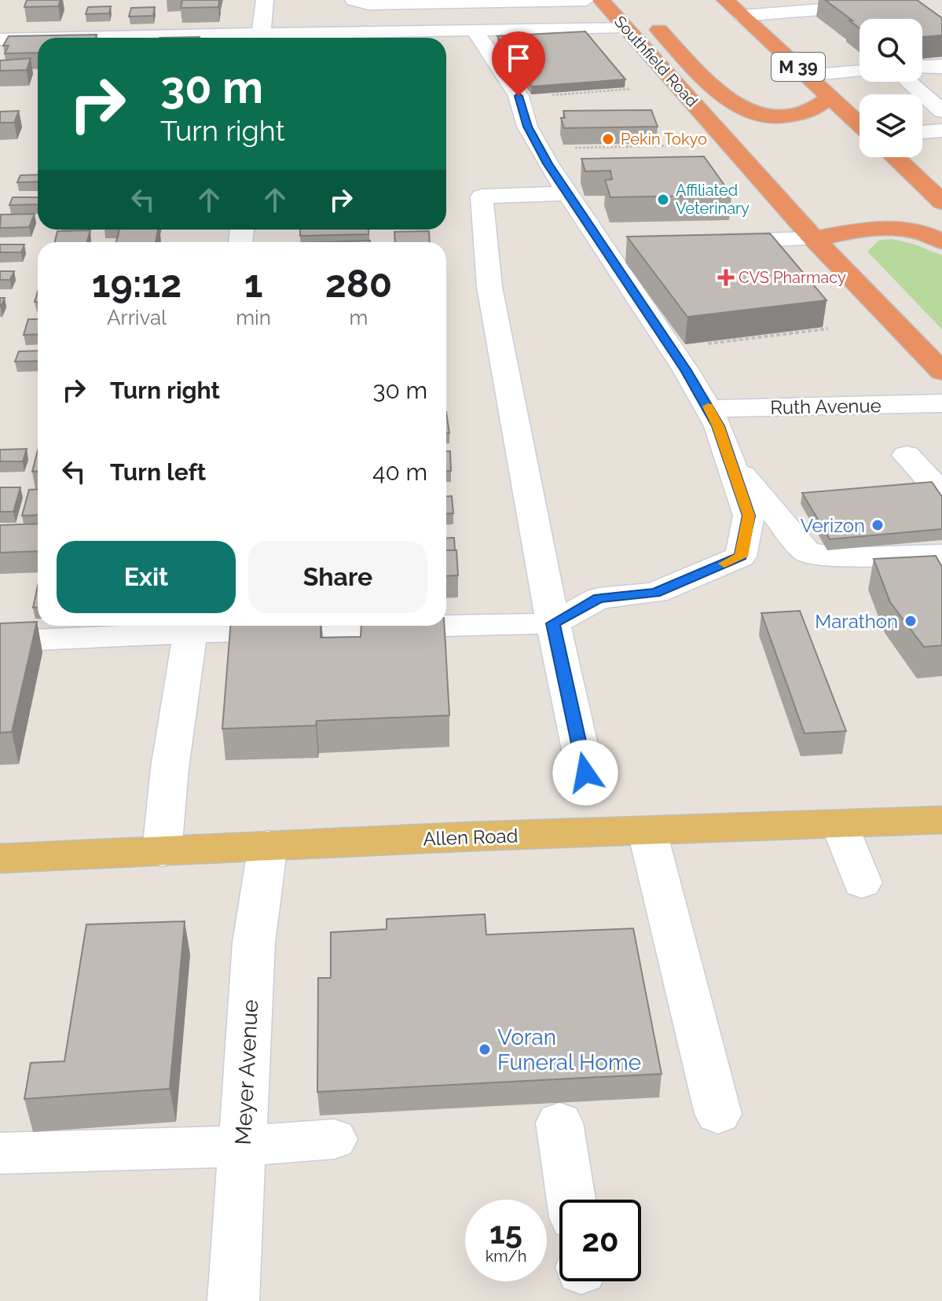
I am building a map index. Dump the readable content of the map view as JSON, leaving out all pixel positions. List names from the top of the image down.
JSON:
{
  "streets": {
    "highway": ["Southfield Road", "M 39"],
    "main road": ["Allen Road"],
    "street": ["Ruth Avenue", "Meyer Avenue"]
  },
  "crossings": [
    ["Allen Road", "Meyer Avenue"]
  ],
  "places": {
    "other": [
      "Pekin Tokyo",
      "Affiliated Veterinary",
      "Verizon",
      "Marathon",
      "Voran Funeral Home"
    ],
    "health": ["CVS Pharmacy"]
  },
  "page": {
    "turn": ["30 m", "Turn right"],
    "eta": [
      "19:12",
      "Arrival",
      "1",
      "min",
      "280",
      "m"
    ],
    "list": [
      {
        "name": "Turn right",
        "value": "30 m"
      },
      {
        "name": "Turn left",
        "value": "40 m"
      }
    ],
    "buttons": ["Exit", "Share"],
    "speed": "15 km/h",
    "limit": "20"
  }
}
